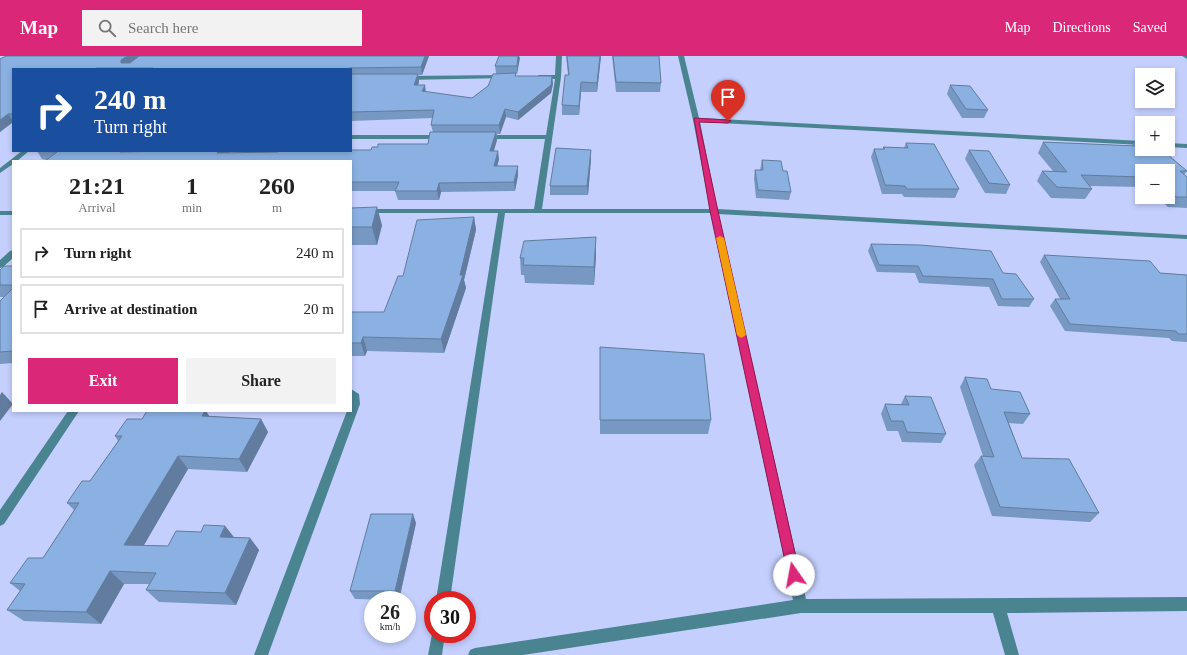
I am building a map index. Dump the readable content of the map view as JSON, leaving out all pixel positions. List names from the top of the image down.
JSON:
{
  "page": {
    "header": "Map",
    "search": "Search here",
    "nav": ["Map", "Directions", "Saved"],
    "map_buttons": ["+", "−"],
    "turn": ["240 m", "Turn right"],
    "eta": [
      "21:21",
      "Arrival",
      "1",
      "min",
      "260",
      "m"
    ],
    "list": [
      {
        "name": "Turn right",
        "value": "240 m"
      },
      {
        "name": "Arrive at destination",
        "value": "20 m"
      }
    ],
    "buttons": ["Exit", "Share"],
    "speed": "26 km/h",
    "limit": "30"
  }
}
